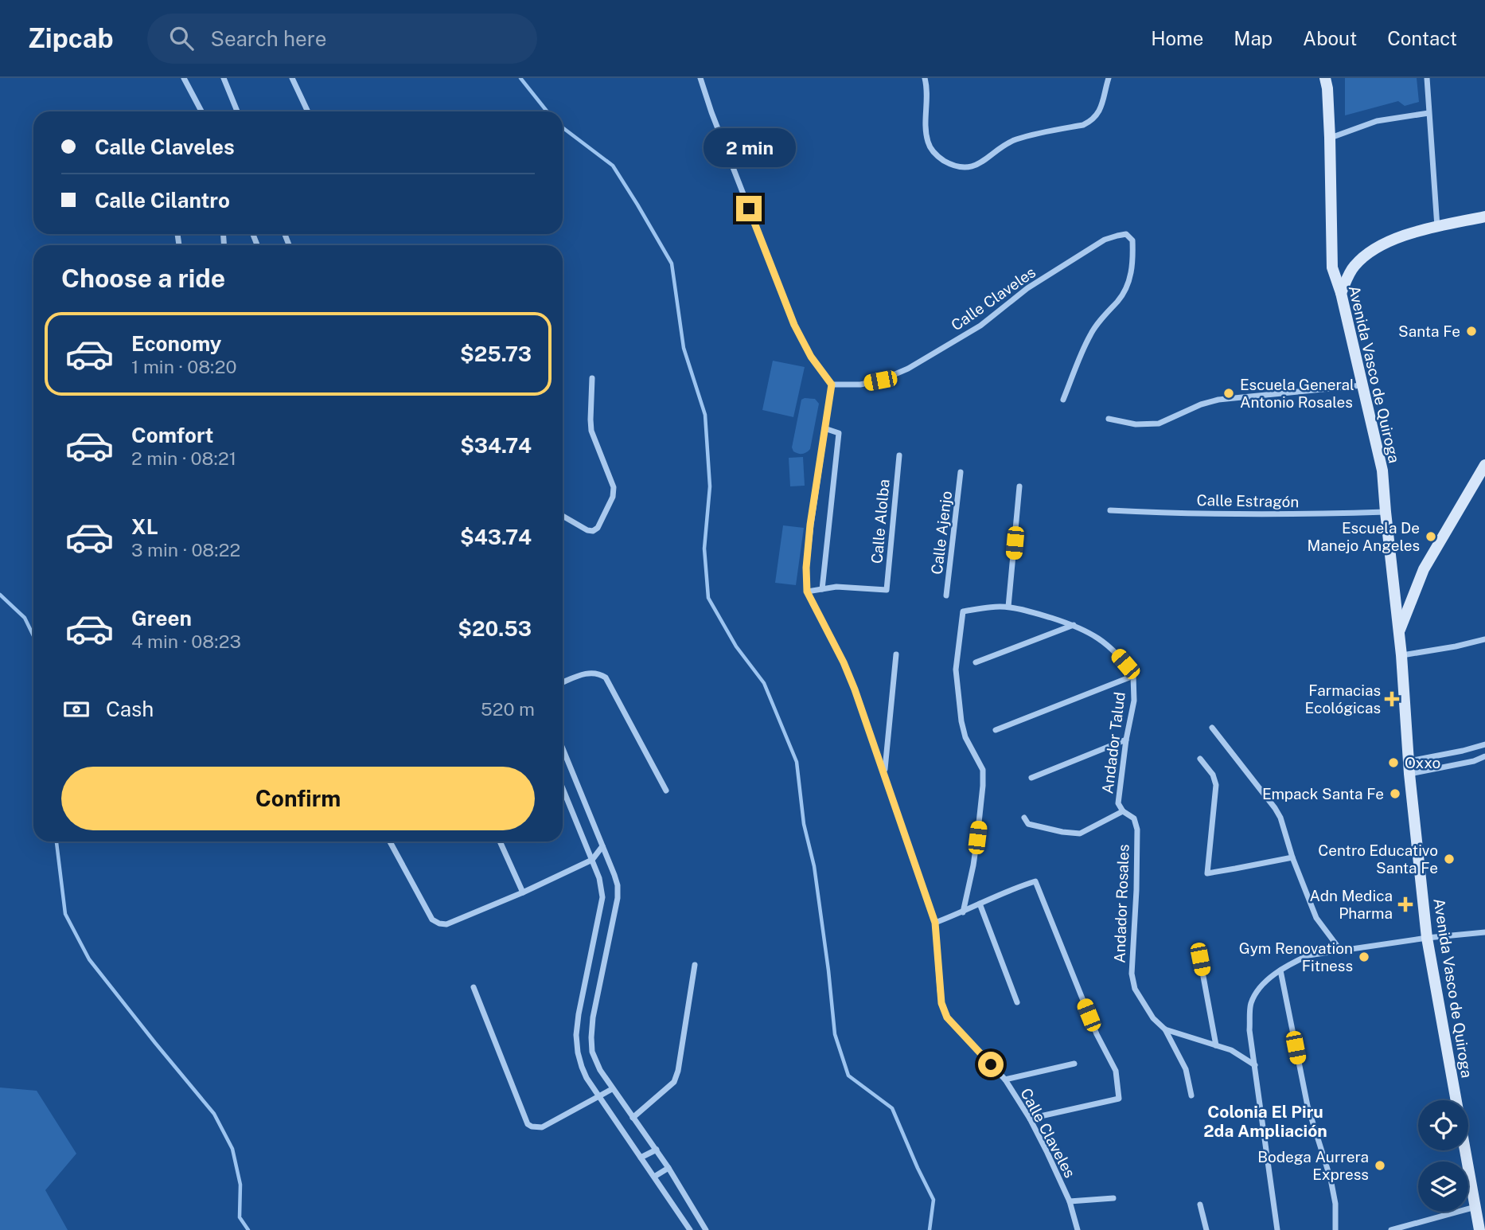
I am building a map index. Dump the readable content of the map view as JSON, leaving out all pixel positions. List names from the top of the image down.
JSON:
{
  "streets": {
    "main road": ["Avenida Vasco de Quiroga"],
    "street": [
      "Calle Claveles",
      "Calle Estragón",
      "Calle Alolba",
      "Calle Ajenjo",
      "Andador Talud",
      "Andador Rosales"
    ]
  },
  "crossings": [
    ["Avenida Vasco de Quiroga", "Calle Estragón"],
    ["Andador Talud", "Andador Rosales"]
  ],
  "districts": ["Colonia El Piru 2da Ampliación"],
  "places": {
    "other": [
      "Santa Fe",
      "Escuela General Antonio Rosales",
      "Escuela De Manejo Angeles",
      "Oxxo",
      "Empack Santa Fe",
      "Centro Educativo Santa Fe",
      "Gym Renovation Fitness",
      "Bodega Aurrera Express"
    ],
    "health": ["Farmacias Ecológicas", "Adn Medica Pharma"]
  },
  "page": {
    "header": "Zipcab",
    "search": "Search here",
    "nav": [
      "Home",
      "Map",
      "About",
      "Contact"
    ],
    "banner": ["Calle Claveles", "Calle Cilantro"],
    "bubble": "2 min",
    "heading": "Choose a ride",
    "list": [
      {
        "name": "Economy",
        "note": "1 min · 08:20",
        "value": "$25.73"
      },
      {
        "name": "Comfort",
        "note": "2 min · 08:21",
        "value": "$34.74"
      },
      {
        "name": "XL",
        "note": "3 min · 08:22",
        "value": "$43.74"
      },
      {
        "name": "Green",
        "note": "4 min · 08:23",
        "value": "$20.53"
      }
    ],
    "pay": ["Cash", "520 m"],
    "buttons": "Confirm"
  }
}
